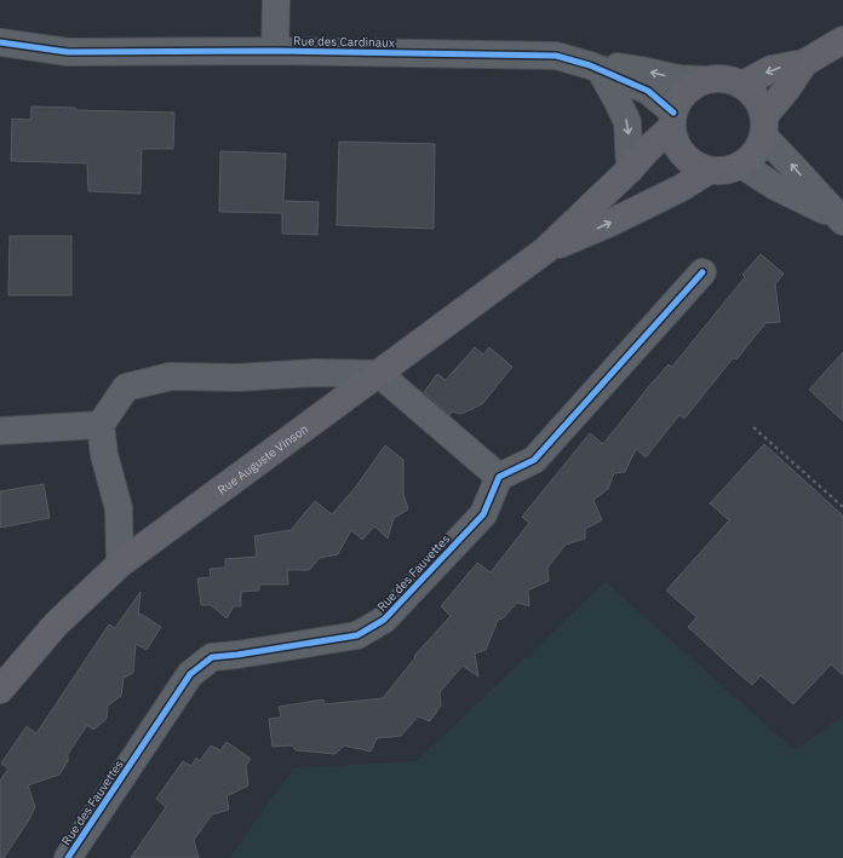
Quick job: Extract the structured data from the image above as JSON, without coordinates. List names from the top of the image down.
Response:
{
  "streets": {
    "main road": ["Rue Auguste Vinson"],
    "street": ["Rue des Cardinaux", "Rue des Fauvettes"]
  }
}
